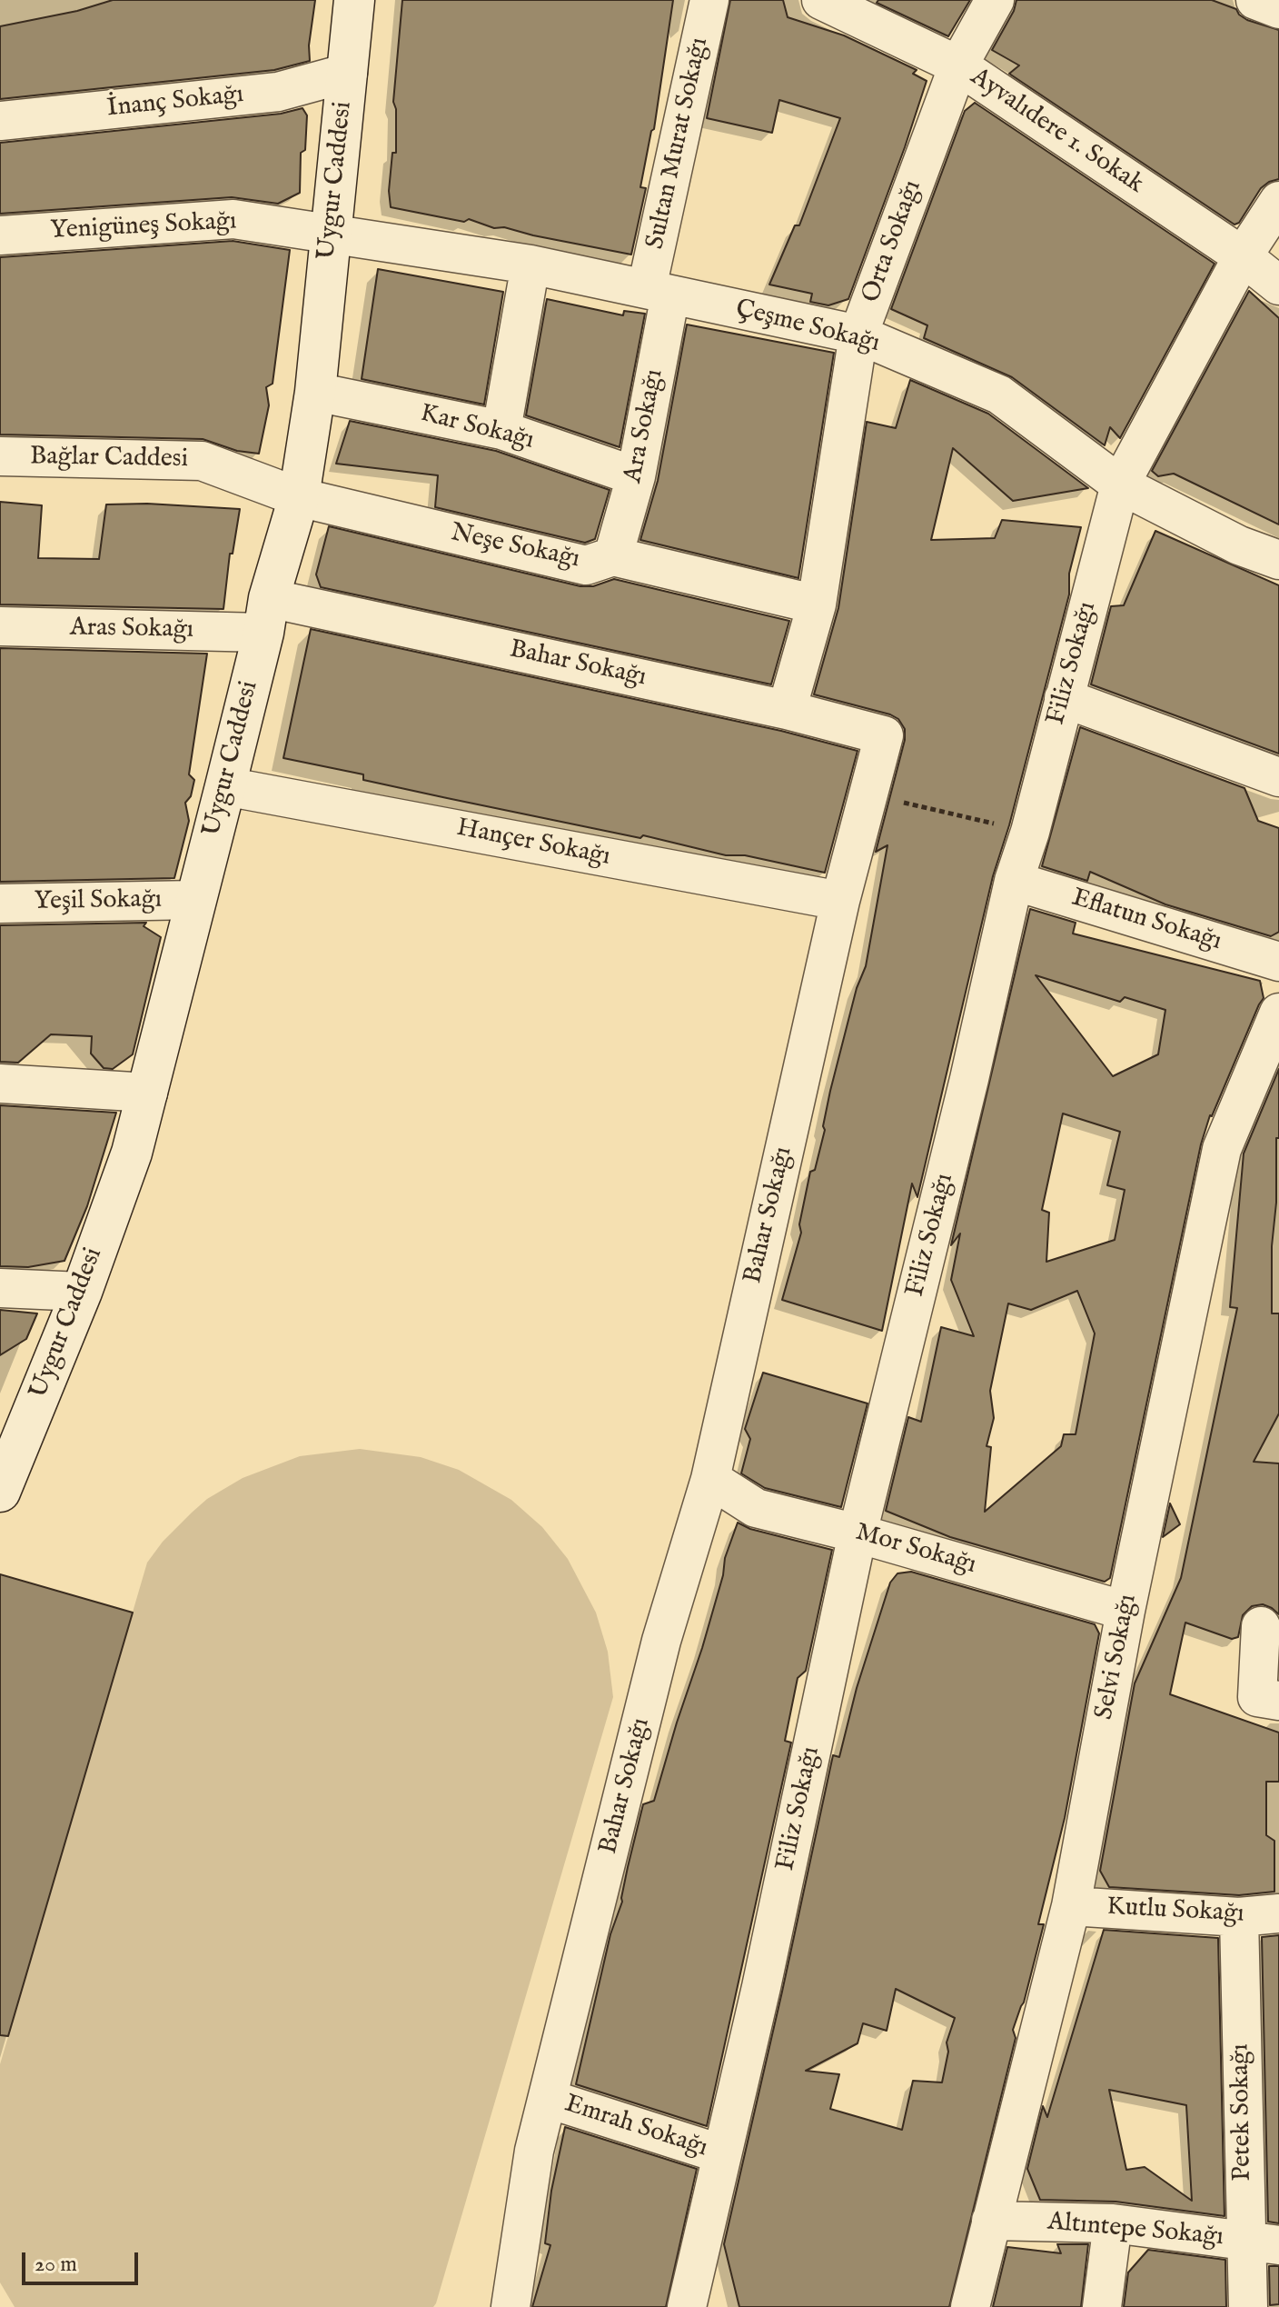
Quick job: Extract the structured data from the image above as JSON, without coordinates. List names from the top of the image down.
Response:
{
  "streets": {
    "main road": ["Uygur Caddesi"],
    "street": [
      "İnanç Sokağı",
      "Ayvalıdere 1. Sokak",
      "Sultan Murat Sokağı",
      "Yenigüneş Sokağı",
      "Orta Sokağı",
      "Çeşme Sokağı",
      "Ara Sokağı",
      "Kar Sokağı",
      "Bağlar Caddesi",
      "Neşe Sokağı",
      "Aras Sokağı",
      "Filiz Sokağı",
      "Bahar Sokağı",
      "Hançer Sokağı",
      "Yeşil Sokağı",
      "Eflatun Sokağı",
      "Mor Sokağı",
      "Selvi Sokağı",
      "Kutlu Sokağı",
      "Petek Sokağı",
      "Emrah Sokağı",
      "Altıntepe Sokağı"
    ]
  },
  "crossings": [
    ["İnanç Sokağı", "Uygur Caddesi"],
    ["Ayvalıdere 1. Sokak", "Orta Sokağı"],
    ["Ayvalıdere 1. Sokak", "Filiz Sokağı"],
    ["Sultan Murat Sokağı", "Çeşme Sokağı"],
    ["Sultan Murat Sokağı", "Ara Sokağı"],
    ["Uygur Caddesi", "Yenigüneş Sokağı"],
    ["Uygur Caddesi", "Çeşme Sokağı"],
    ["Uygur Caddesi", "Kar Sokağı"],
    ["Uygur Caddesi", "Bağlar Caddesi"],
    ["Uygur Caddesi", "Neşe Sokağı"],
    ["Uygur Caddesi", "Aras Sokağı"],
    ["Uygur Caddesi", "Bahar Sokağı"],
    ["Uygur Caddesi", "Hançer Sokağı"],
    ["Uygur Caddesi", "Yeşil Sokağı"],
    ["Yenigüneş Sokağı", "Çeşme Sokağı"],
    ["Orta Sokağı", "Çeşme Sokağı"],
    ["Orta Sokağı", "Neşe Sokağı"],
    ["Orta Sokağı", "Bahar Sokağı"],
    ["Çeşme Sokağı", "Ara Sokağı"],
    ["Çeşme Sokağı", "Filiz Sokağı"],
    ["Ara Sokağı", "Kar Sokağı"],
    ["Ara Sokağı", "Neşe Sokağı"],
    ["Bağlar Caddesi", "Neşe Sokağı"],
    ["Aras Sokağı", "Bahar Sokağı"],
    ["Filiz Sokağı", "Eflatun Sokağı"],
    ["Filiz Sokağı", "Mor Sokağı"],
    ["Filiz Sokağı", "Emrah Sokağı"],
    ["Bahar Sokağı", "Hançer Sokağı"],
    ["Bahar Sokağı", "Mor Sokağı"],
    ["Bahar Sokağı", "Emrah Sokağı"],
    ["Mor Sokağı", "Selvi Sokağı"],
    ["Selvi Sokağı", "Kutlu Sokağı"],
    ["Selvi Sokağı", "Altıntepe Sokağı"],
    ["Kutlu Sokağı", "Petek Sokağı"],
    ["Petek Sokağı", "Altıntepe Sokağı"]
  ],
  "scale_bar": "20 m"
}
